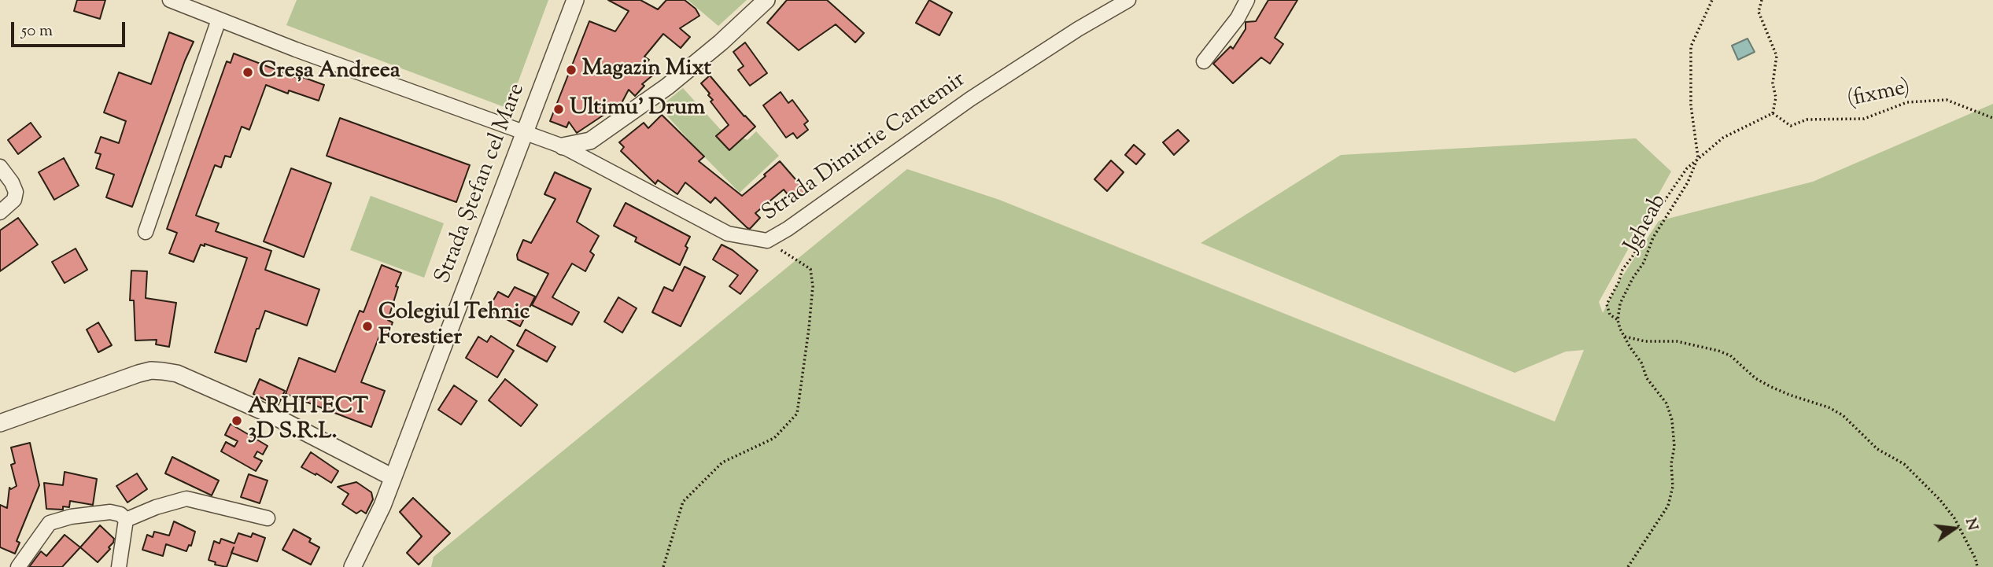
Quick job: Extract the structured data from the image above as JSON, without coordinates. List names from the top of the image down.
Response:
{
  "streets": {
    "street": ["Strada Dimitrie Cantemir", "Strada Ștefan cel Mare"],
    "path": ["(fixme)", "Jgheab"]
  },
  "crossings": [
    ["Strada Dimitrie Cantemir", "Strada Ștefan cel Mare"]
  ],
  "places": [
    "Magazin Mixt",
    "Creșa Andreea",
    "Ultimu' Drum",
    "Colegiul Tehnic Forestier",
    "ARHITECT 3D S.R.L."
  ],
  "scale_bar": "50 m",
  "north": "right"
}
